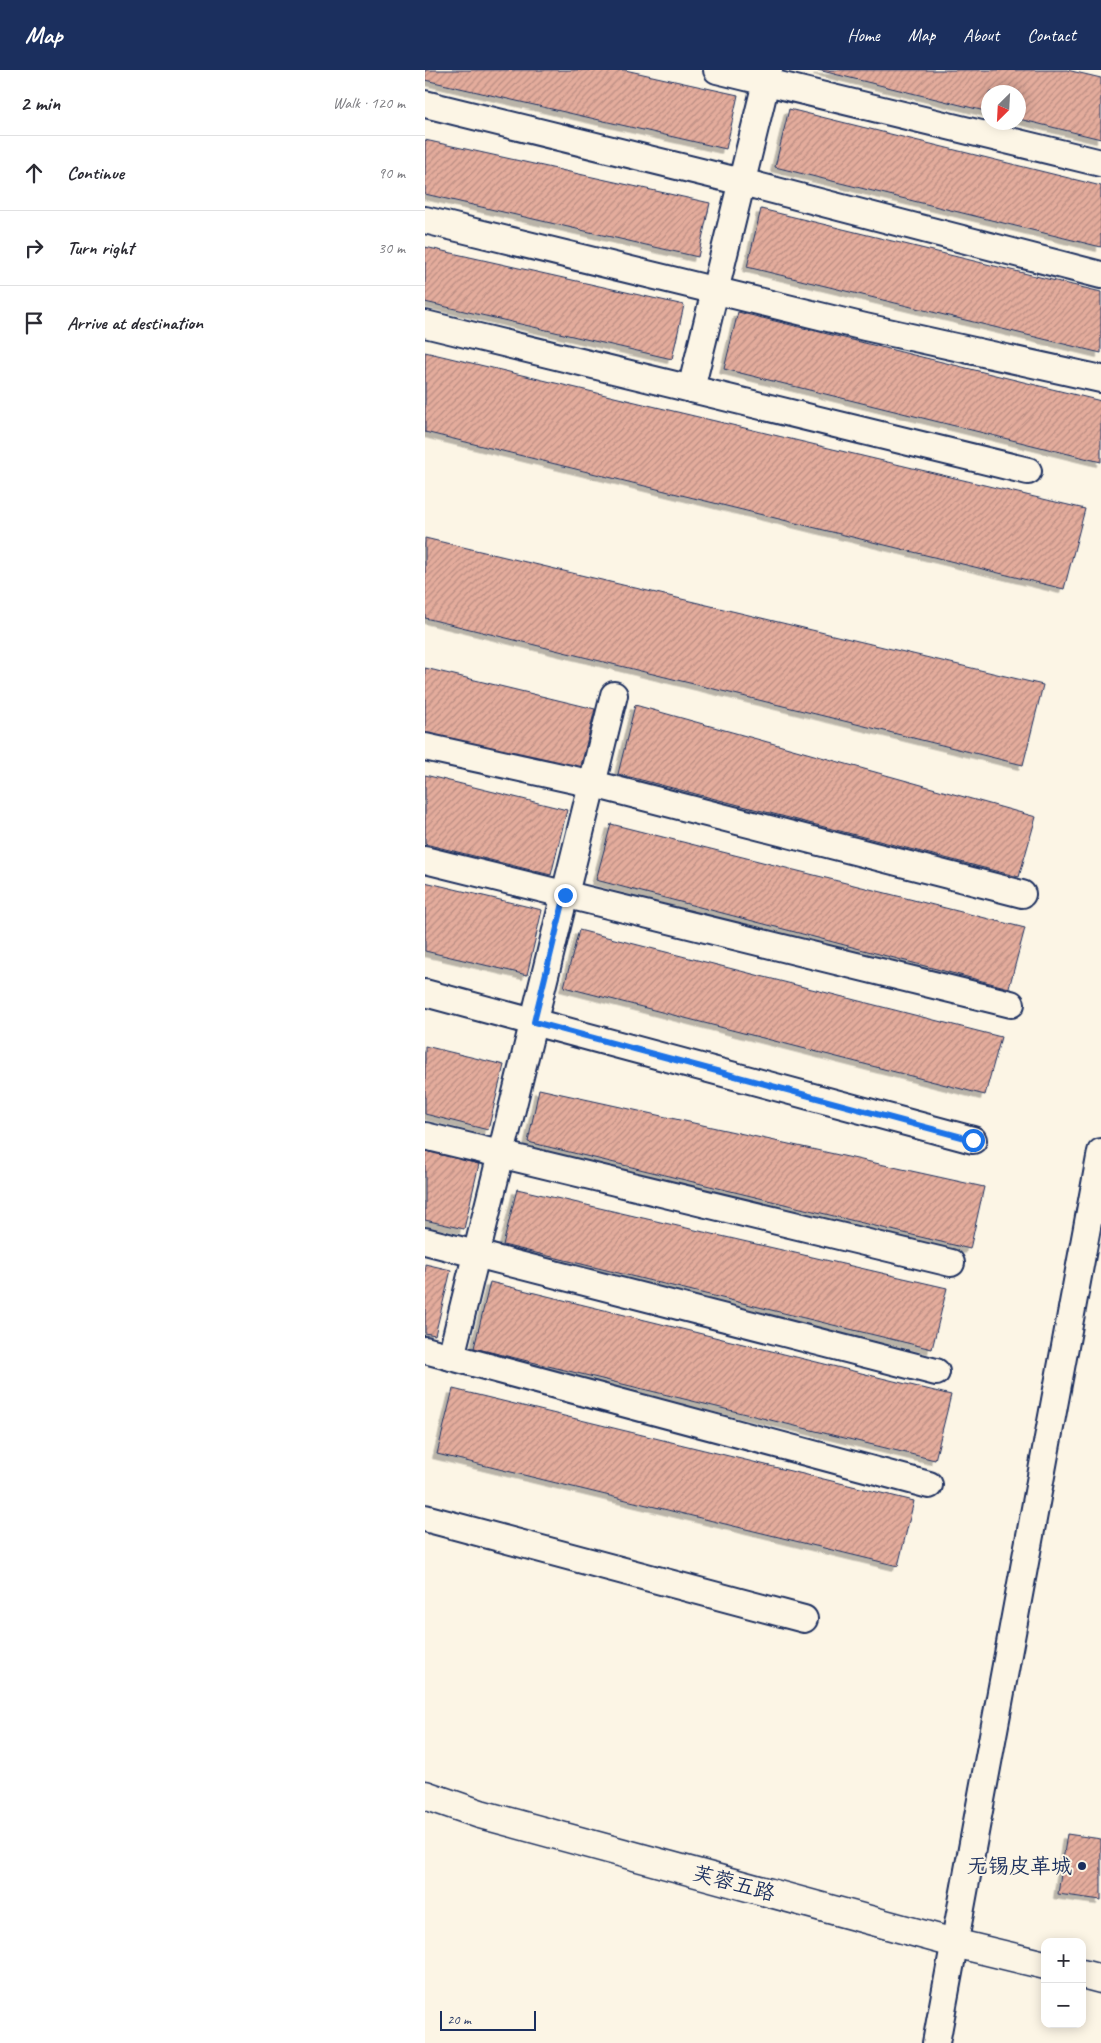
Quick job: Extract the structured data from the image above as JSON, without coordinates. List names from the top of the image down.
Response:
{
  "streets": {
    "street": ["芙蓉五路"]
  },
  "places": ["无锡皮革城"],
  "scale_bar": "20 m",
  "north": "bottom left",
  "page": {
    "header": "Map",
    "nav": [
      "Home",
      "Map",
      "About",
      "Contact"
    ],
    "heading": ["2 min", "Walk · 120 m"],
    "list": [
      ["Continue", "90 m"],
      ["Turn right", "30 m"],
      "Arrive at destination"
    ],
    "map_buttons": ["+", "−"],
    "scale": "20 m"
  }
}
